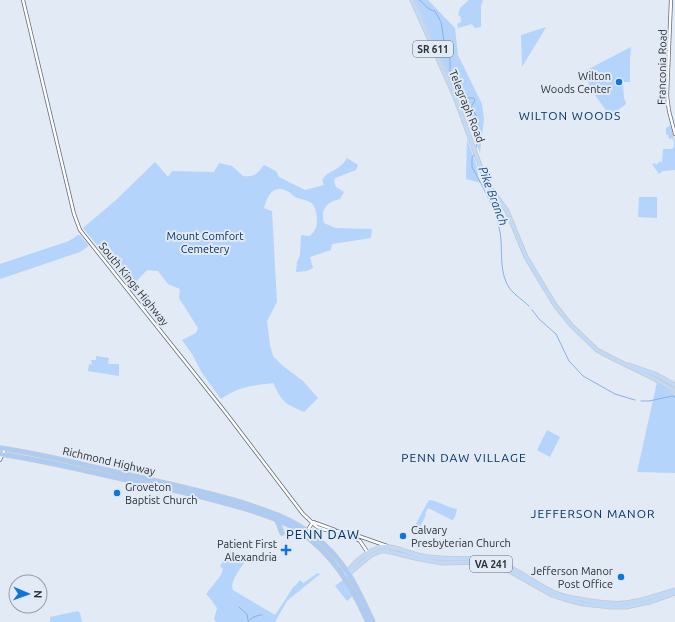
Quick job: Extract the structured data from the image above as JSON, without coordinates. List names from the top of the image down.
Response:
{
  "streets": {
    "highway": ["Richmond Highway"],
    "main road": [
      "SR 611",
      "Franconia Road",
      "Telegraph Road",
      "South Kings Highway",
      "VA 241"
    ]
  },
  "crossings": [
    ["South Kings Highway", "VA 241"]
  ],
  "districts": [
    "WILTON WOODS",
    "PENN DAW VILLAGE",
    "JEFFERSON MANOR",
    "PENN DAW"
  ],
  "water": ["Pike Branch"],
  "parks": ["Mount Comfort Cemetery"],
  "places": {
    "other": [
      "Wilton Woods Center",
      "Groveton Baptist Church",
      "Calvary Presbyterian Church",
      "Jefferson Manor Post Office"
    ],
    "health": ["Patient First Alexandria"]
  },
  "north": "right"
}
